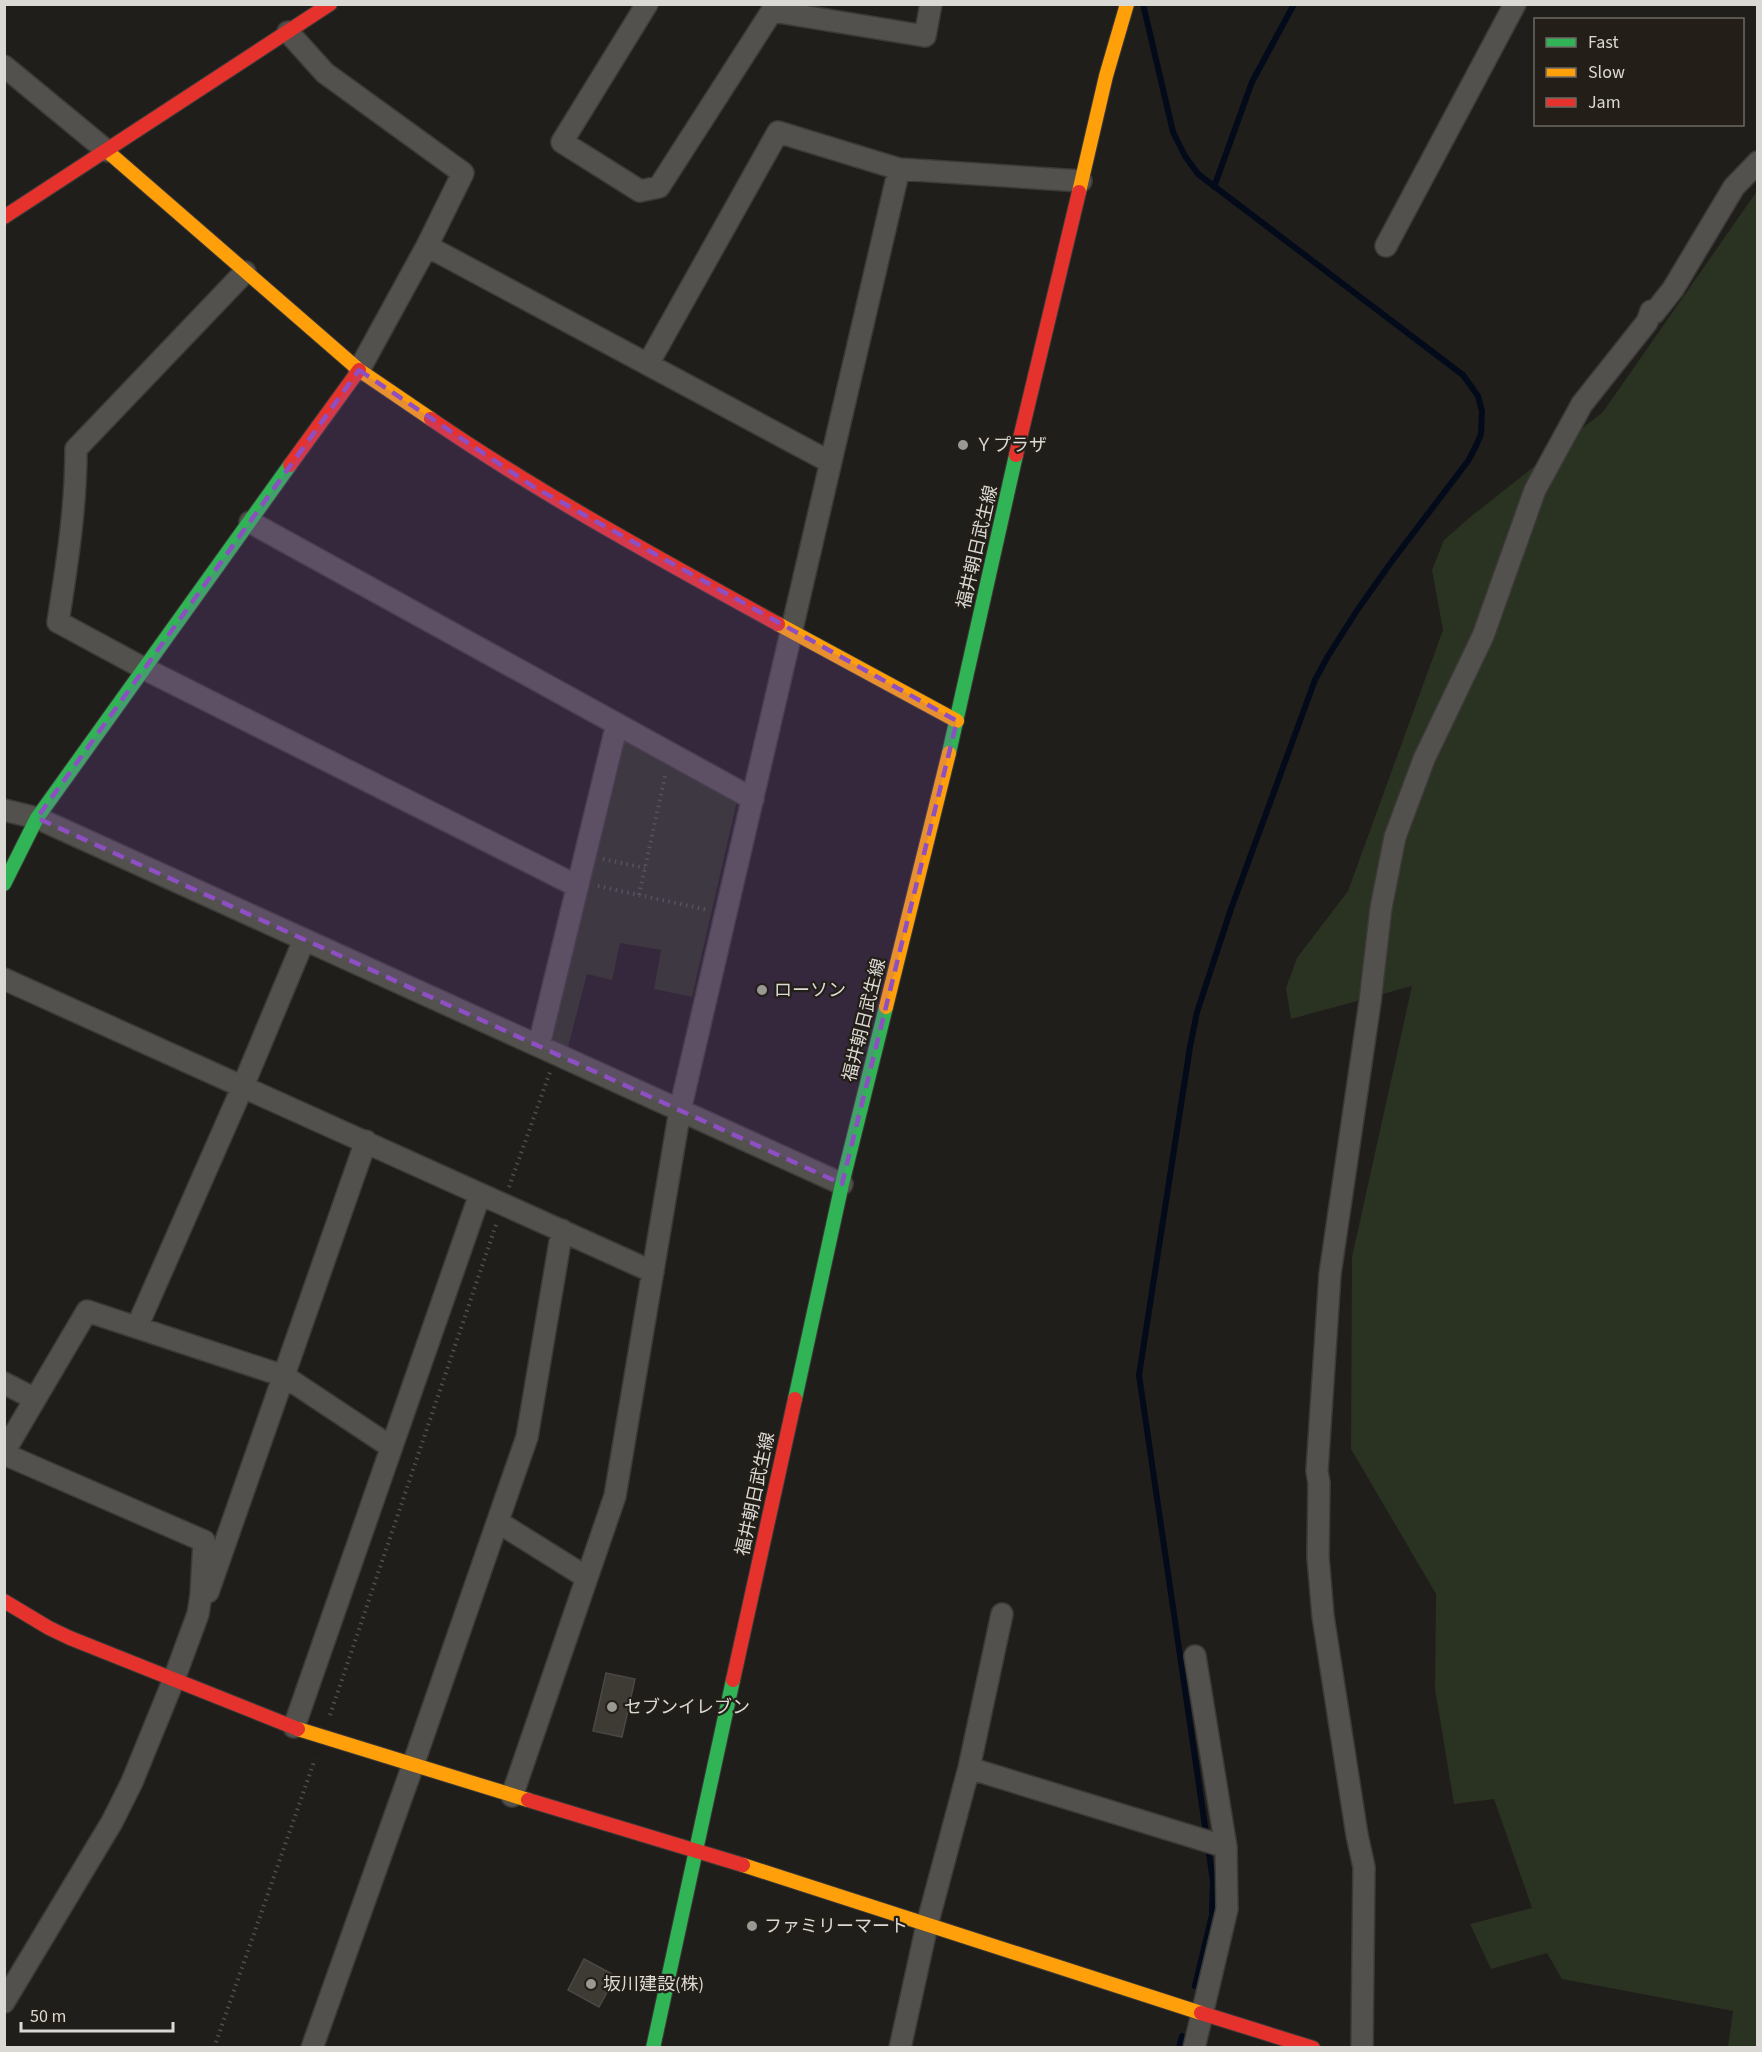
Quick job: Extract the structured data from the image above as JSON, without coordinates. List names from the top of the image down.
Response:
{
  "streets": {
    "street": ["福井朝日武生線"]
  },
  "places": [
    "Ｙプラザ",
    "ローソン",
    "セブンイレブン",
    "ファミリーマート",
    "坂川建設(株)"
  ],
  "legend": ["Fast", "Slow", "Jam"],
  "scale_bar": "50 m"
}
